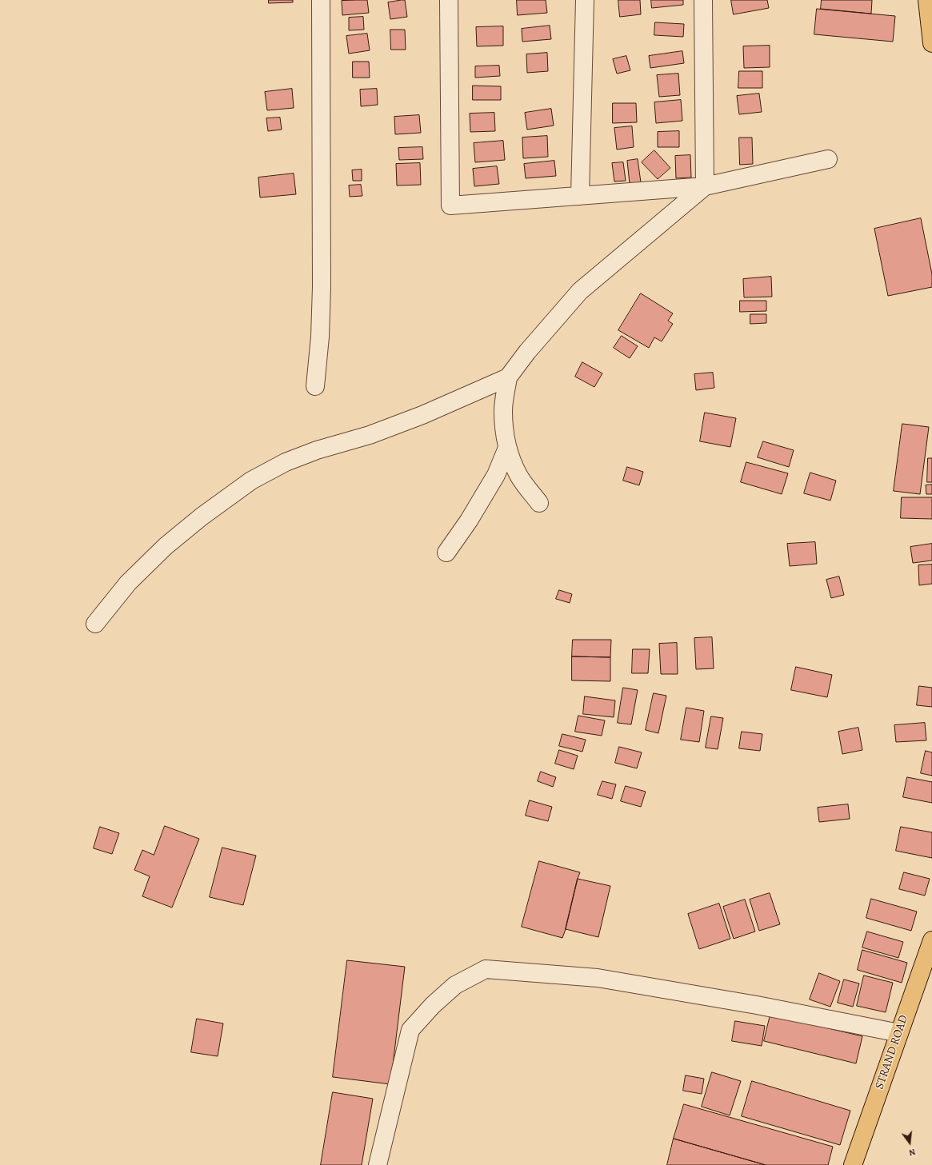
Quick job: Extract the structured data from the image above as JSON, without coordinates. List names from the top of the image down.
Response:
{
  "streets": {
    "main road": ["STRAND ROAD"]
  },
  "north": "bottom"
}
